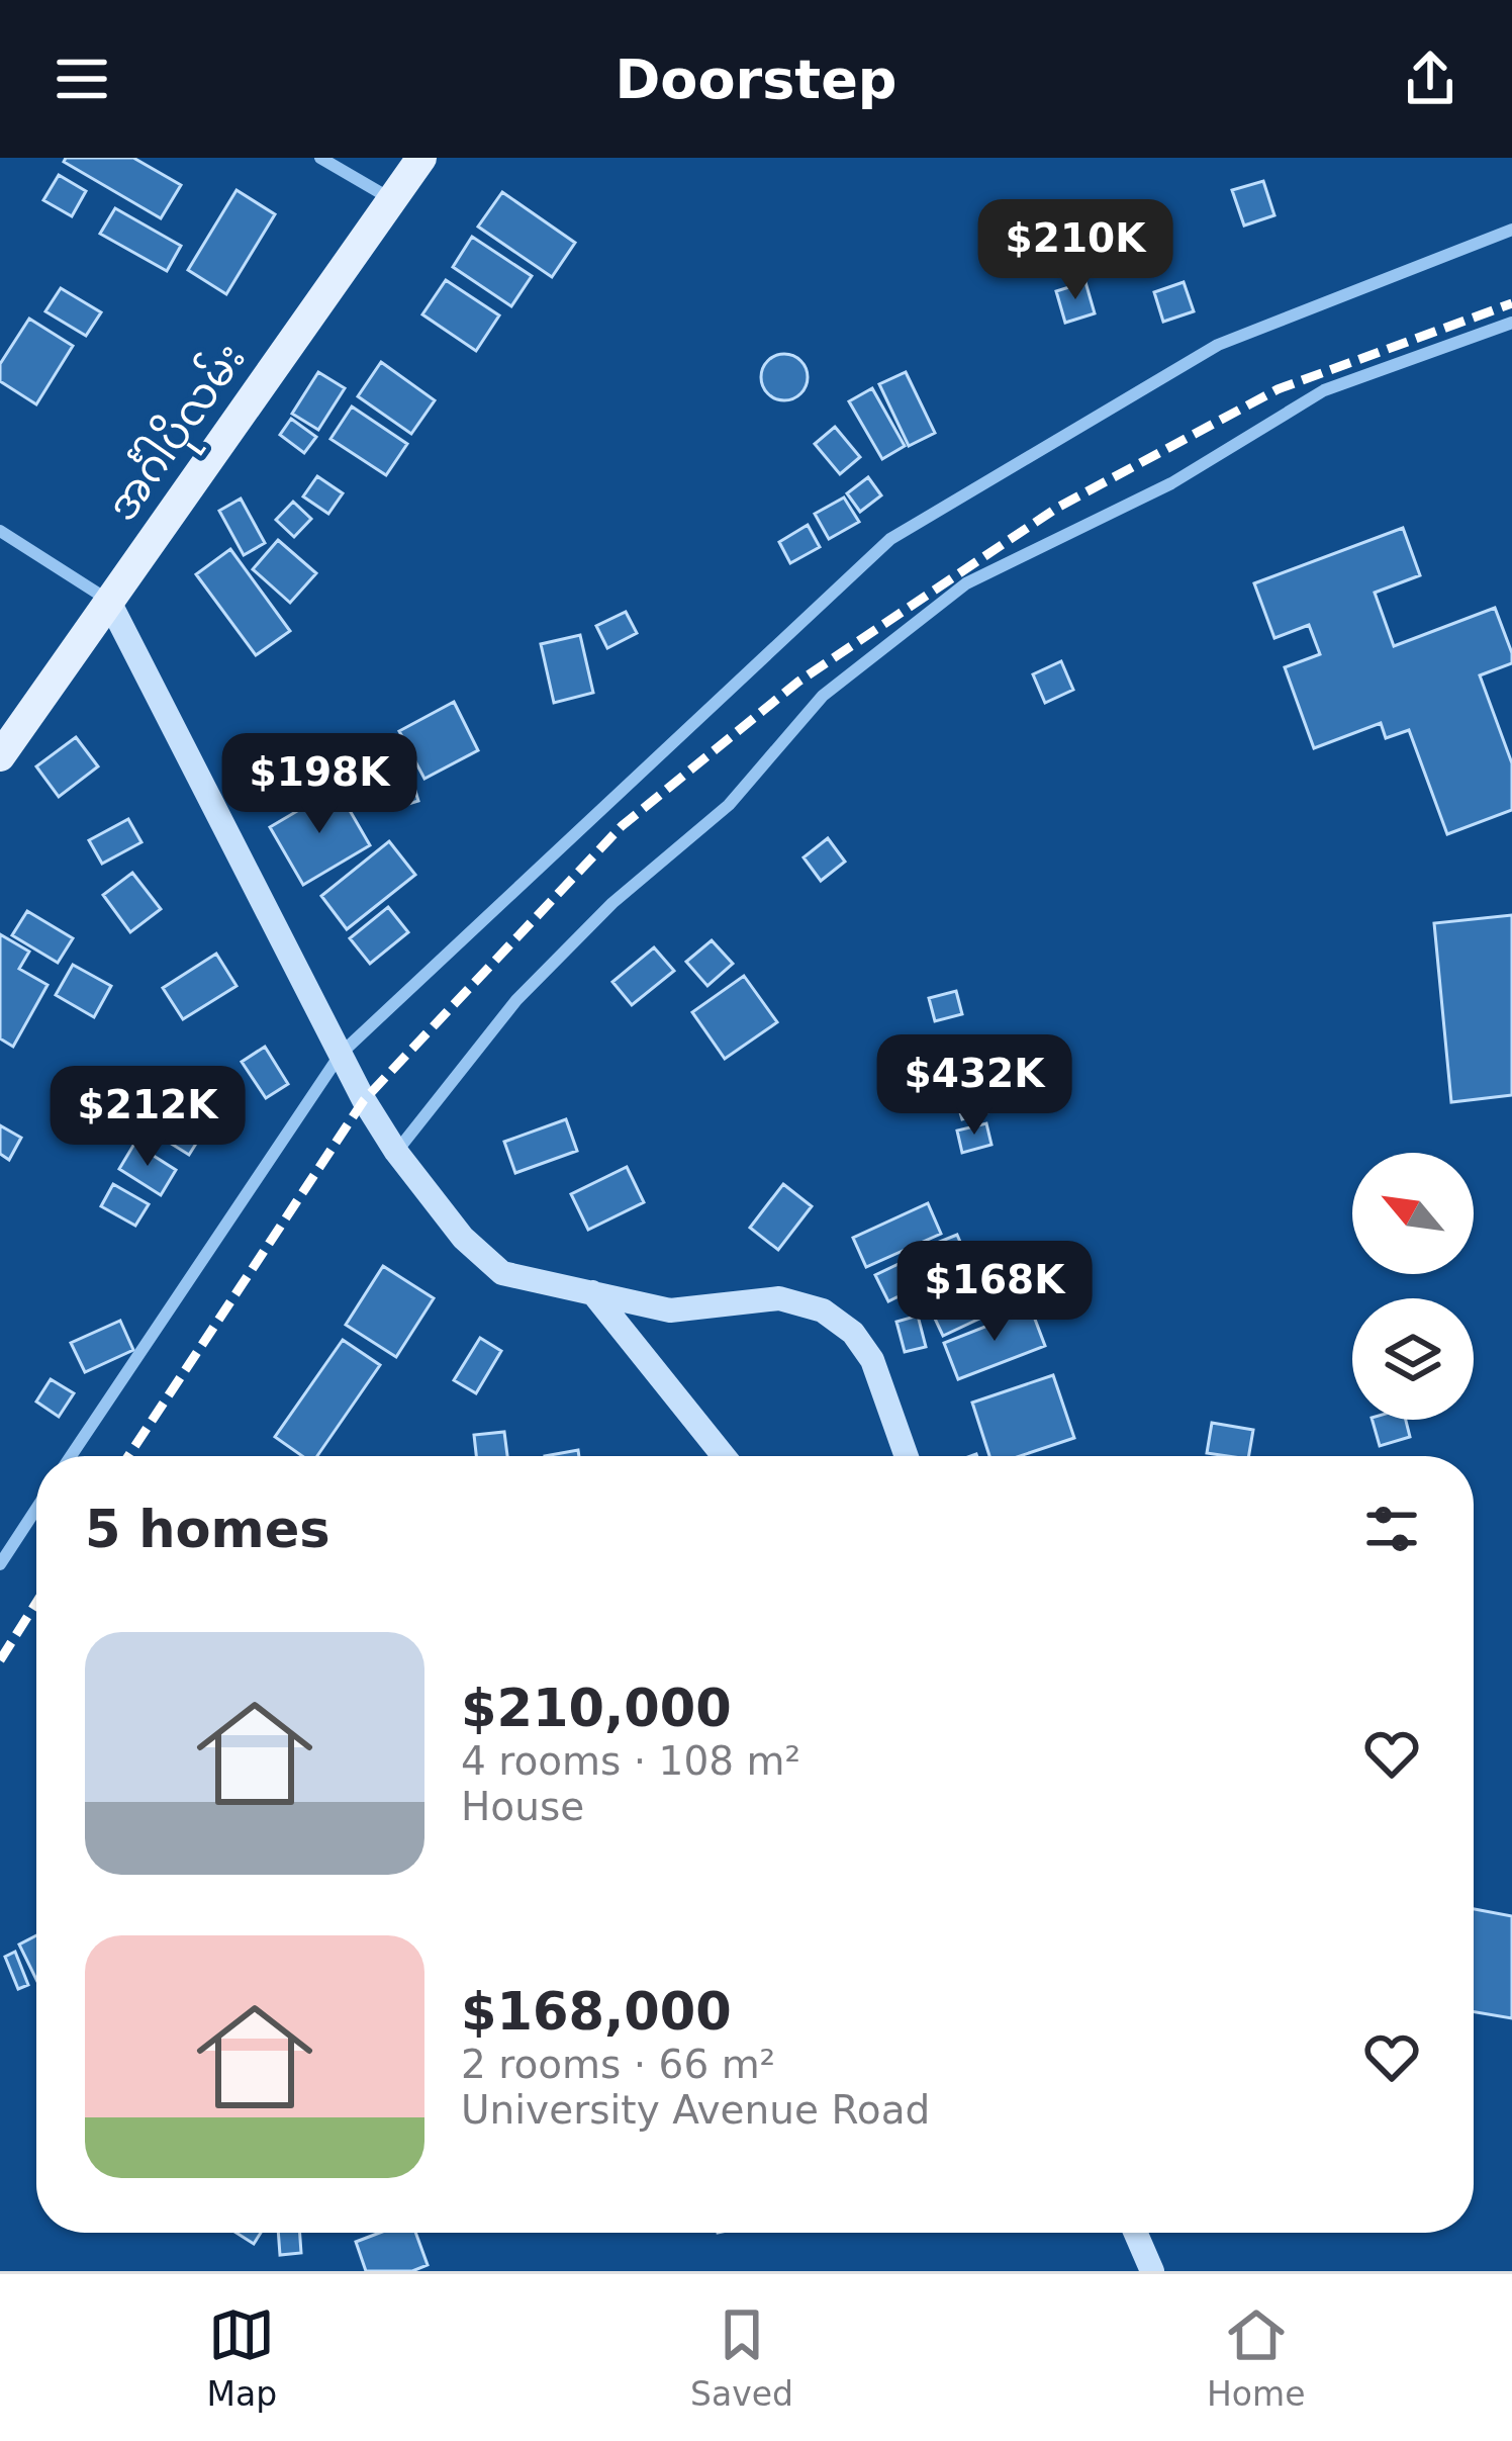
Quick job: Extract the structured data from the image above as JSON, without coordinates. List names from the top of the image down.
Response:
{
  "streets": {
    "main road": ["အင်္ဂါပိုလမ်း"]
  },
  "north": "top left",
  "page": {
    "header": "Doorstep",
    "price": [
      "$210K",
      "$198K",
      "$432K",
      "$212K",
      "$168K"
    ],
    "heading": "5 homes",
    "list": [
      {
        "name": "$210,000",
        "note": "4 rooms · 108 m² · House"
      },
      {
        "name": "$168,000",
        "note": "2 rooms · 66 m² · University Avenue Road"
      }
    ],
    "tabs": ["Map", "Saved", "Home"]
  }
}
